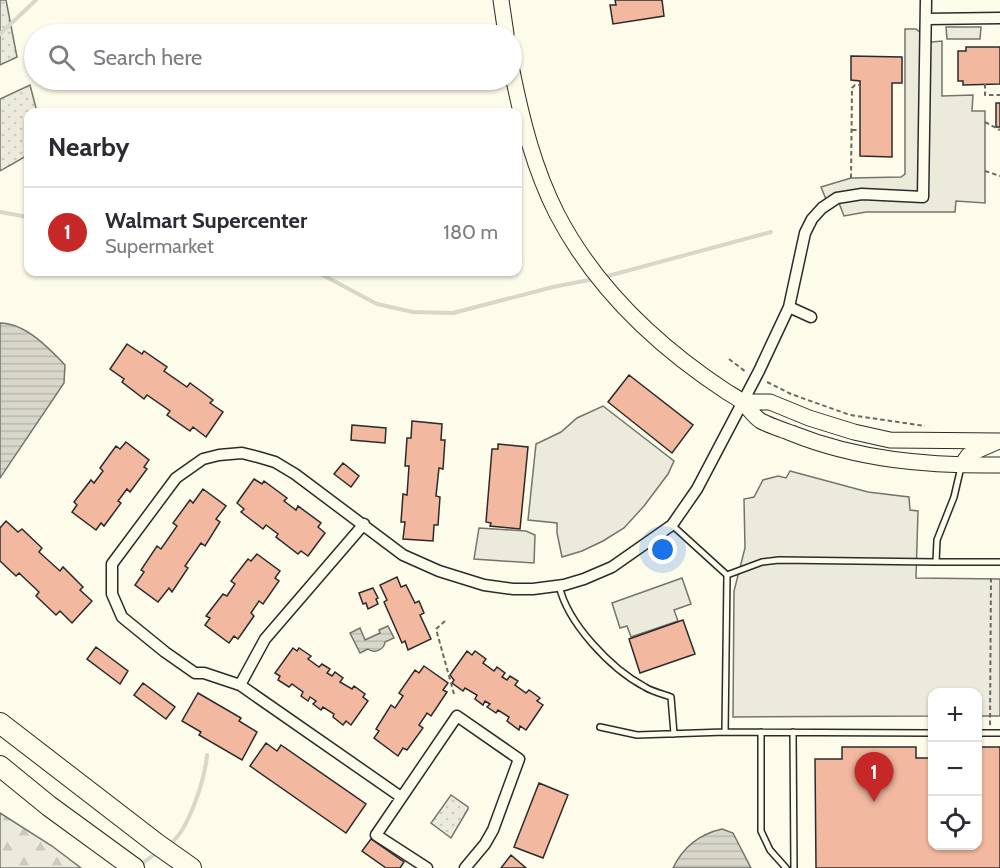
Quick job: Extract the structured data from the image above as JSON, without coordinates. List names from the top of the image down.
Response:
{
  "page": {
    "search": "Search here",
    "heading": "Nearby",
    "list": [
      {
        "mark": "1",
        "name": "Walmart Supercenter",
        "note": "Supermarket",
        "value": "180 m"
      }
    ],
    "map_buttons": ["+", "−"],
    "pins": "1"
  }
}
